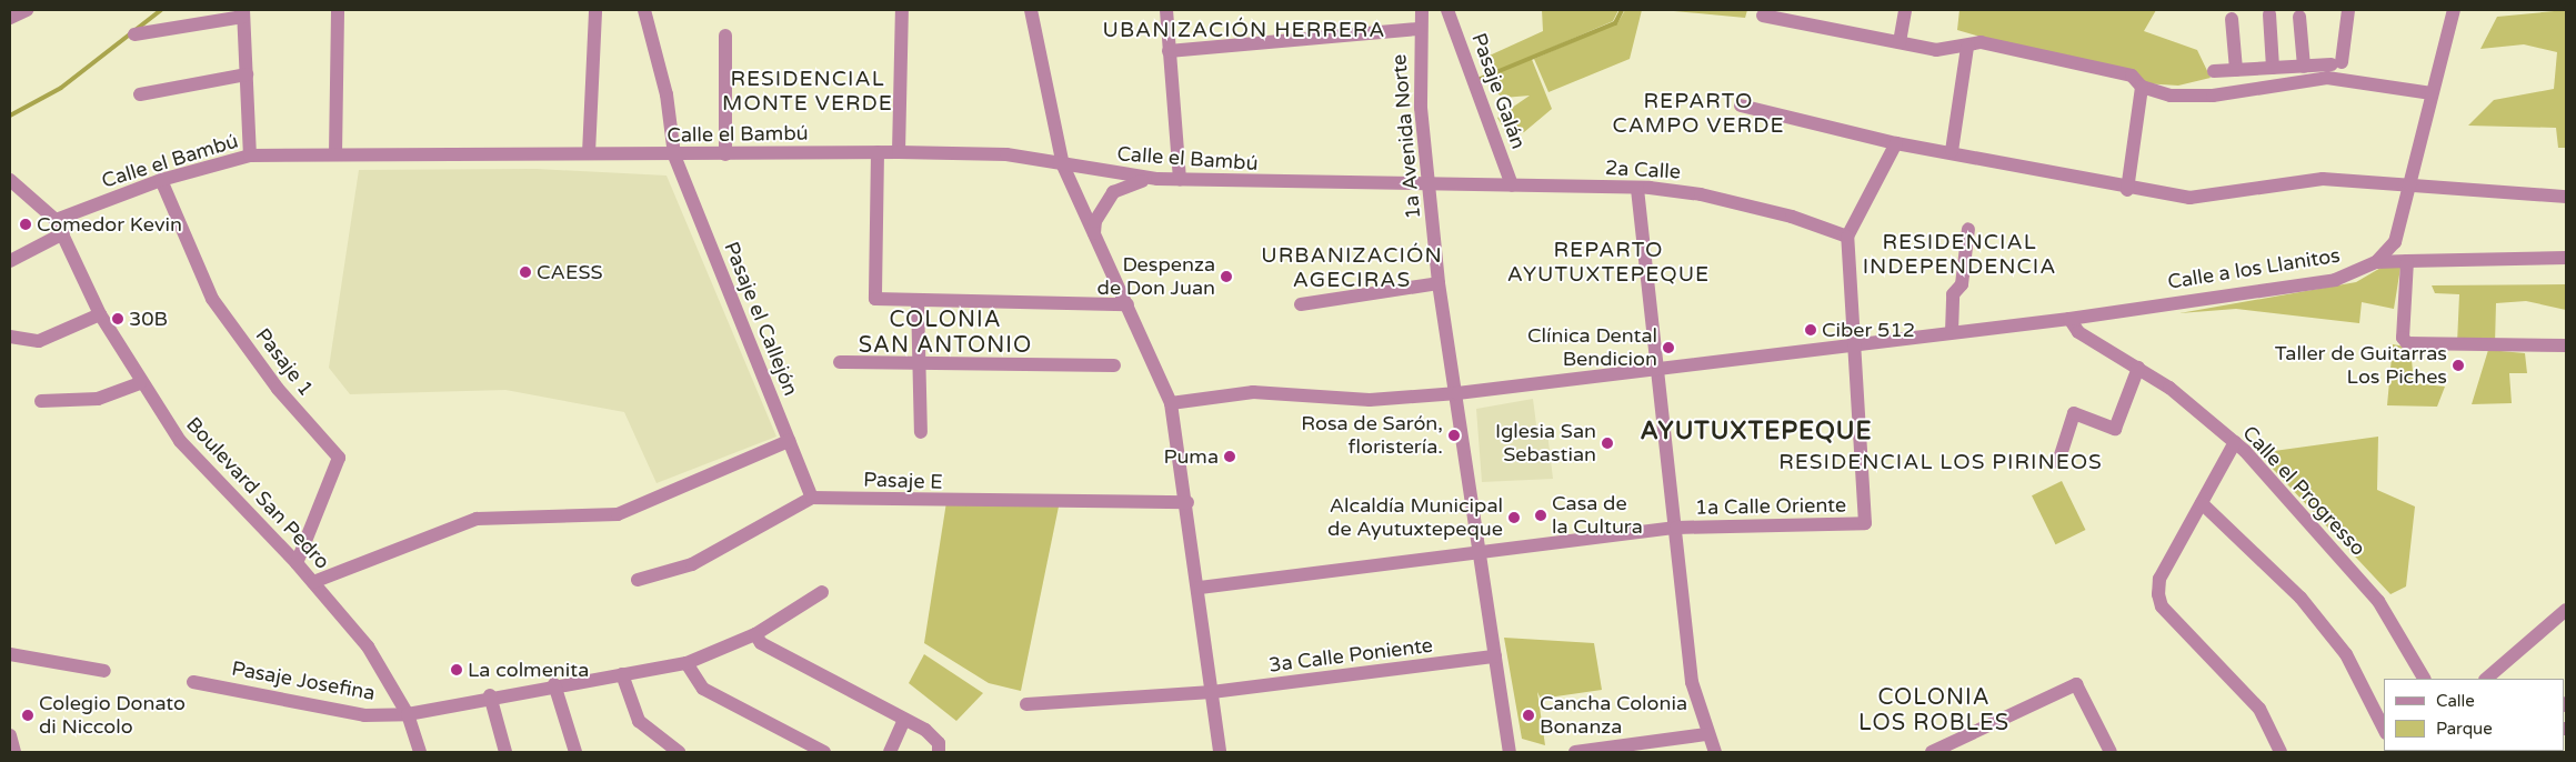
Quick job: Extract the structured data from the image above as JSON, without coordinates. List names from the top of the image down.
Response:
{
  "streets": {
    "street": [
      "Pasaje Galán",
      "Calle el Bambú",
      "1a Avenida Norte",
      "2a Calle",
      "Calle a los Llanitos",
      "Pasaje el Callejón",
      "Pasaje 1",
      "Pasaje E",
      "Calle el Progresso",
      "Boulevard San Pedro",
      "1a Calle Oriente",
      "3a Calle Poniente",
      "Pasaje Josefina"
    ]
  },
  "crossings": [
    ["Pasaje Galán", "2a Calle"],
    ["Calle el Bambú", "1a Avenida Norte"],
    ["Calle el Bambú", "2a Calle"],
    ["Calle el Bambú", "Pasaje el Callejón"],
    ["Calle el Bambú", "Pasaje 1"],
    ["Calle el Bambú", "Boulevard San Pedro"],
    ["1a Avenida Norte", "2a Calle"],
    ["1a Avenida Norte", "Calle a los Llanitos"],
    ["1a Avenida Norte", "1a Calle Oriente"],
    ["1a Avenida Norte", "3a Calle Poniente"],
    ["Calle a los Llanitos", "Calle el Progresso"],
    ["Calle a los Llanitos", "1a Calle Oriente"],
    ["Pasaje el Callejón", "Pasaje E"],
    ["Pasaje 1", "Boulevard San Pedro"],
    ["Boulevard San Pedro", "Pasaje Josefina"]
  ],
  "districts": [
    "UBANIZACIÓN HERRERA",
    "RESIDENCIAL MONTE VERDE",
    "REPARTO CAMPO VERDE",
    "RESIDENCIAL INDEPENDENCIA",
    "REPARTO AYUTUXTEPEQUE",
    "URBANIZACIÓN AGECIRAS",
    "COLONIA SAN ANTONIO",
    "AYUTUXTEPEQUE",
    "RESIDENCIAL LOS PIRINEOS",
    "COLONIA LOS ROBLES"
  ],
  "places": [
    "Comedor Kevin",
    "CAESS",
    "Despenza de Don Juan",
    "30B",
    "Ciber 512",
    "Clínica Dental Bendicion",
    "Taller de Guitarras Los Piches",
    "Rosa de Sarón, floristería.",
    "Iglesia San Sebastian",
    "Puma",
    "Casa de la Cultura",
    "Alcaldía Municipal de Ayutuxtepeque",
    "La colmenita",
    "Colegio Donato di Niccolo",
    "Cancha Colonia Bonanza"
  ],
  "legend": ["Calle", "Parque"]
}
